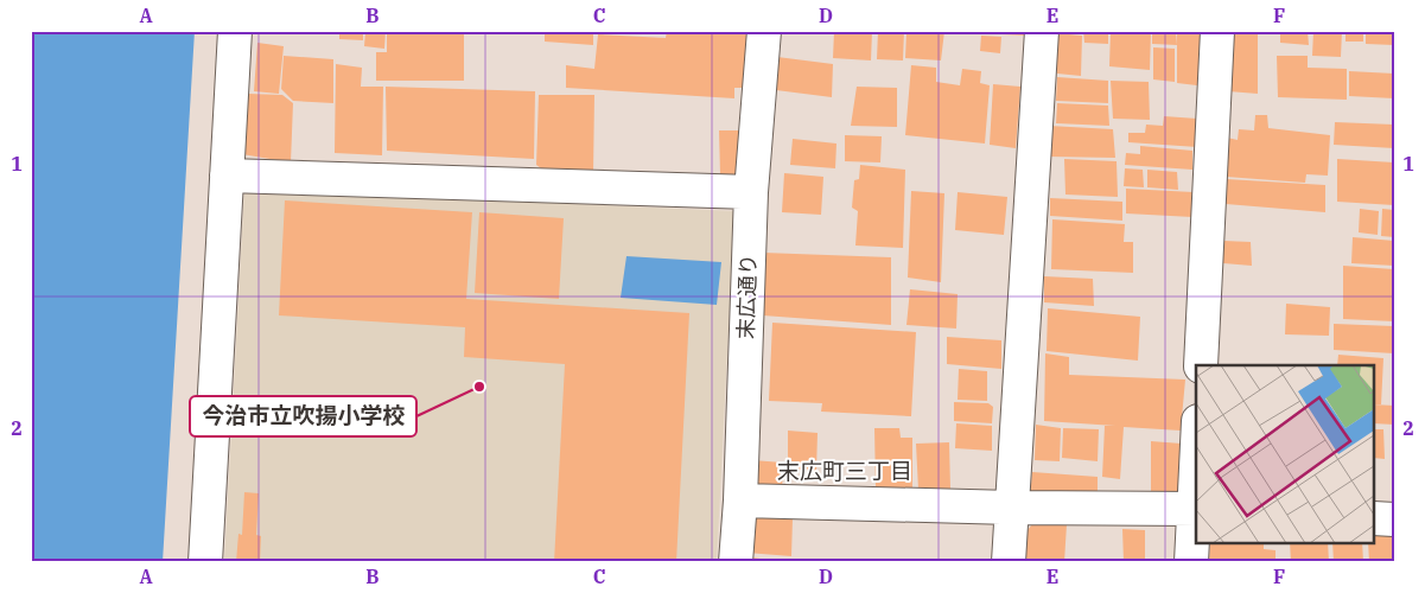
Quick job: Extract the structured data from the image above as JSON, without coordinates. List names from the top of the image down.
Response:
{
  "streets": {
    "street": ["末広通り"]
  },
  "districts": ["末広町三丁目"],
  "places": ["今治市立吹揚小学校"],
  "grid": {
    "columns": [
      "A",
      "B",
      "C",
      "D",
      "E",
      "F"
    ],
    "rows": ["1", "2"]
  }
}
